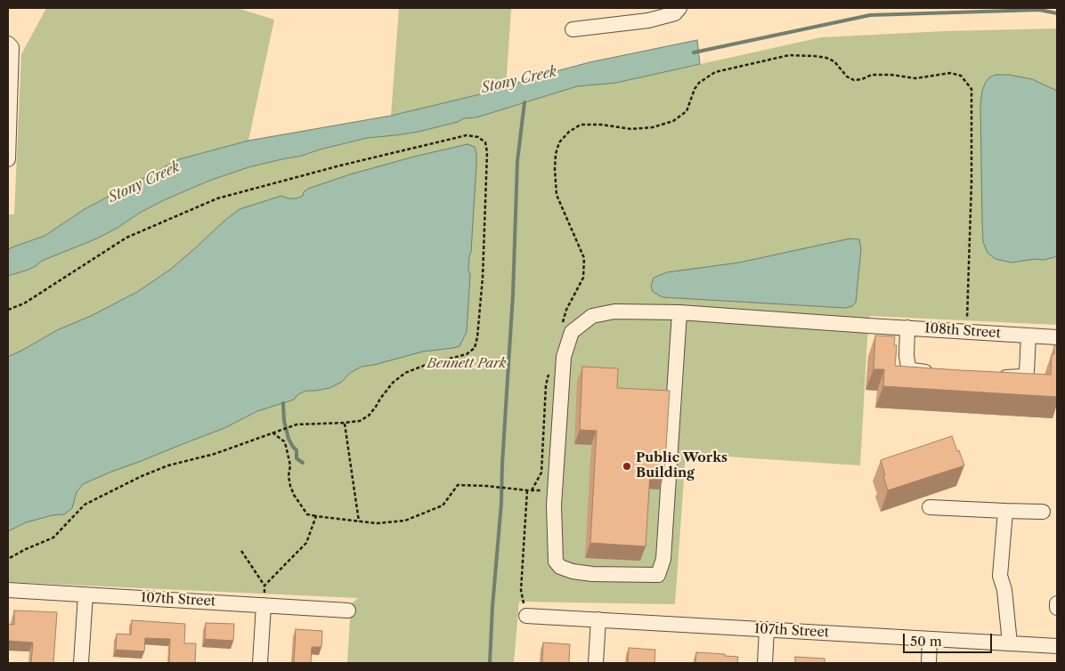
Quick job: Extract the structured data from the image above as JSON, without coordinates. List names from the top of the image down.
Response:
{
  "streets": {
    "street": ["108th Street", "107th Street"]
  },
  "water": ["Stony Creek"],
  "parks": ["Bennett Park"],
  "places": ["Public Works Building"],
  "scale_bar": "50 m"
}
